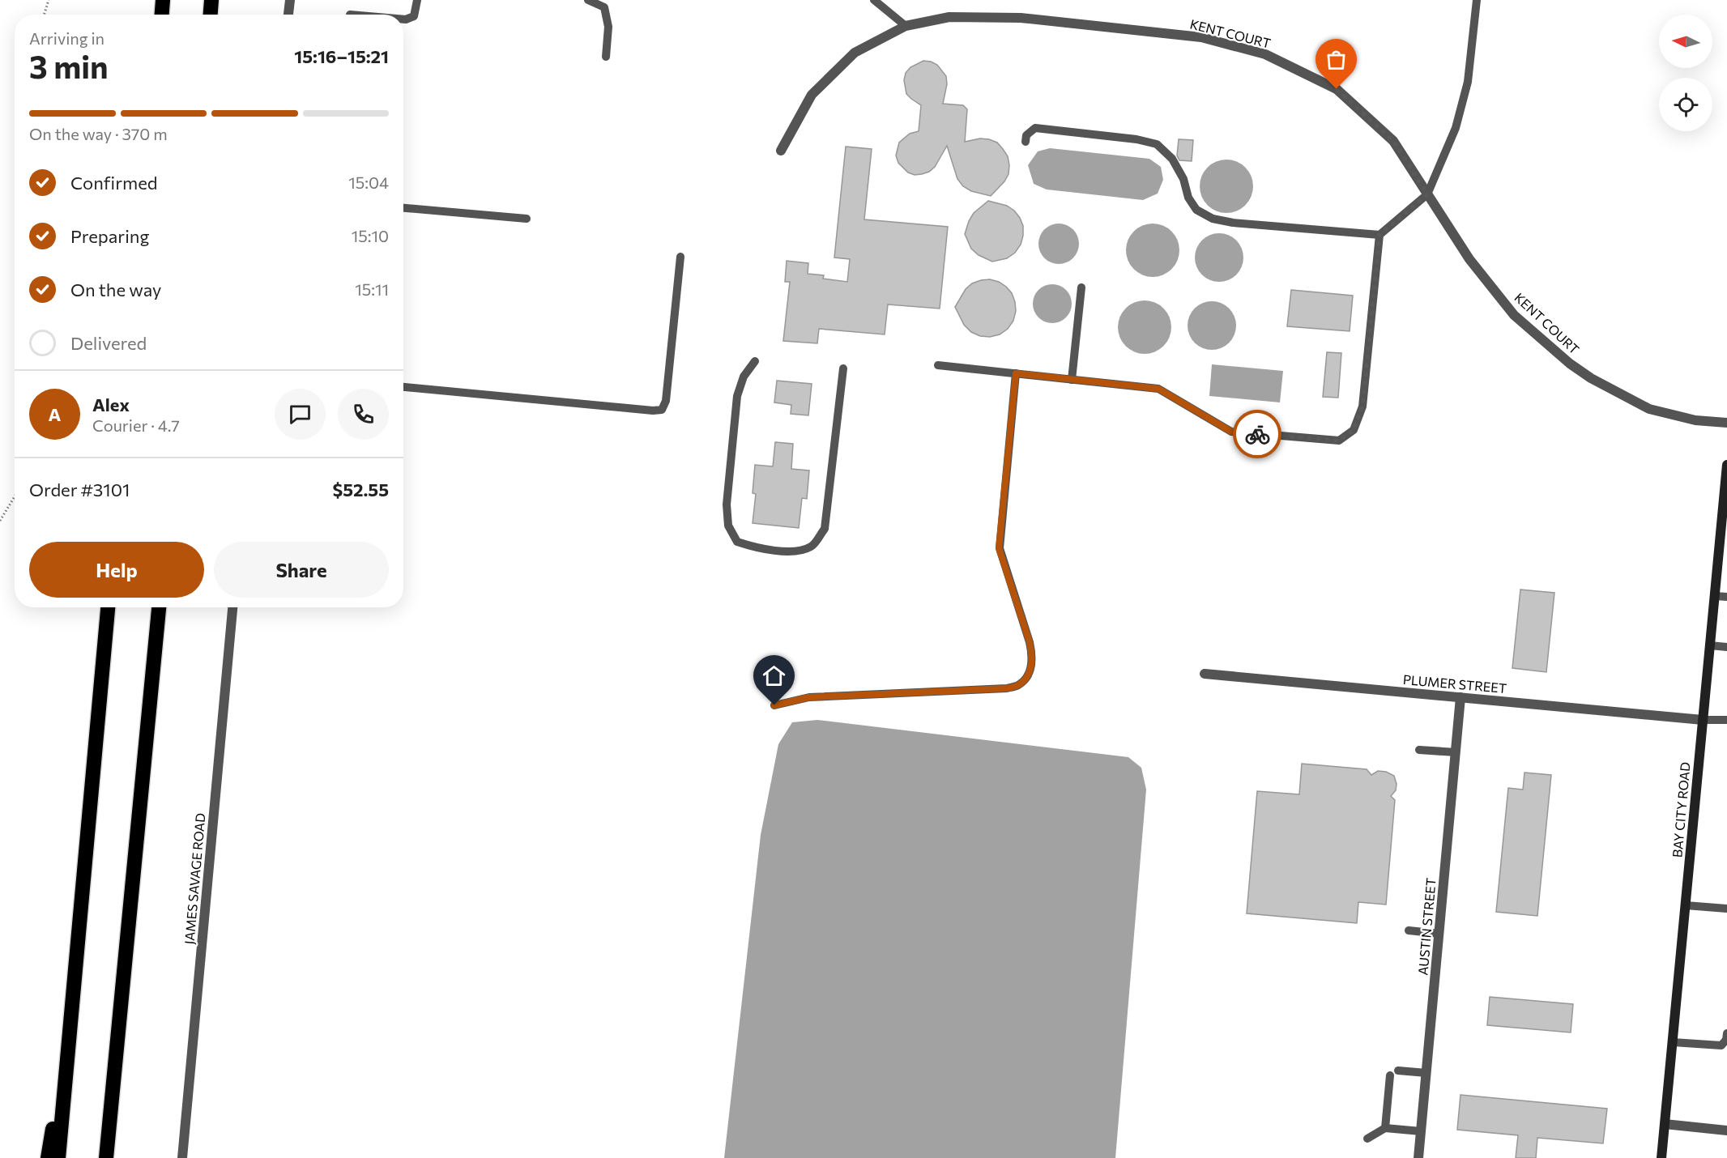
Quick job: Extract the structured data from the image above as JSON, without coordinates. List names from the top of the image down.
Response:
{
  "streets": {
    "main road": ["BAY CITY ROAD"],
    "street": [
      "KENT COURT",
      "PLUMER STREET",
      "JAMES SAVAGE ROAD",
      "AUSTIN STREET"
    ]
  },
  "crossings": [
    ["PLUMER STREET", "BAY CITY ROAD"],
    ["PLUMER STREET", "AUSTIN STREET"]
  ],
  "north": "left",
  "page": {
    "heading": ["3 min", "Arriving in", "15:16–15:21"],
    "panel": [
      "Alex",
      "Courier · 4.7",
      "Order #3101",
      "$52.55"
    ],
    "bar": "On the way · 370 m",
    "list": [
      ["Confirmed", "15:04"],
      ["Preparing", "15:10"],
      ["On the way", "15:11"],
      "Delivered"
    ],
    "round": "A",
    "buttons": ["Help", "Share"]
  }
}
